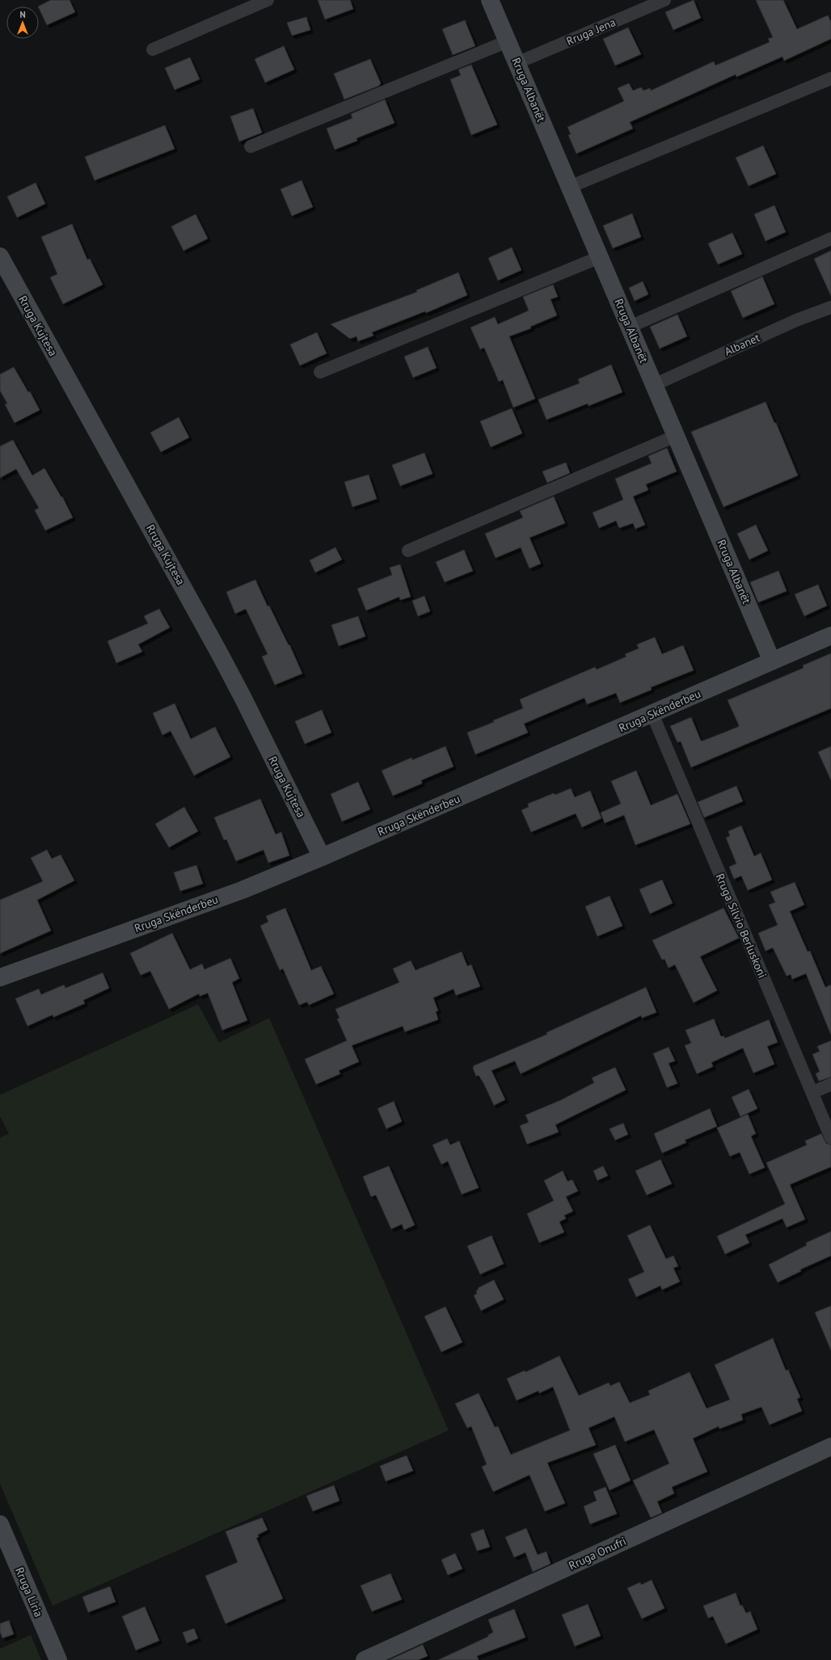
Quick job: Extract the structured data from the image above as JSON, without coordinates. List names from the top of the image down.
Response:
{
  "streets": {
    "street": [
      "Rruga Jena",
      "Rruga Albanët",
      "Rruga Kujtesa",
      "Albanet",
      "Rruga Skënderbeu",
      "Rruga Silvio Berluskoni",
      "Rruga Onufri",
      "Rruga Liria"
    ]
  },
  "crossings": [
    ["Rruga Jena", "Rruga Albanët"],
    ["Rruga Albanët", "Albanet"],
    ["Rruga Albanët", "Rruga Skënderbeu"],
    ["Rruga Kujtesa", "Rruga Skënderbeu"],
    ["Rruga Skënderbeu", "Rruga Silvio Berluskoni"]
  ],
  "north": "top"
}
